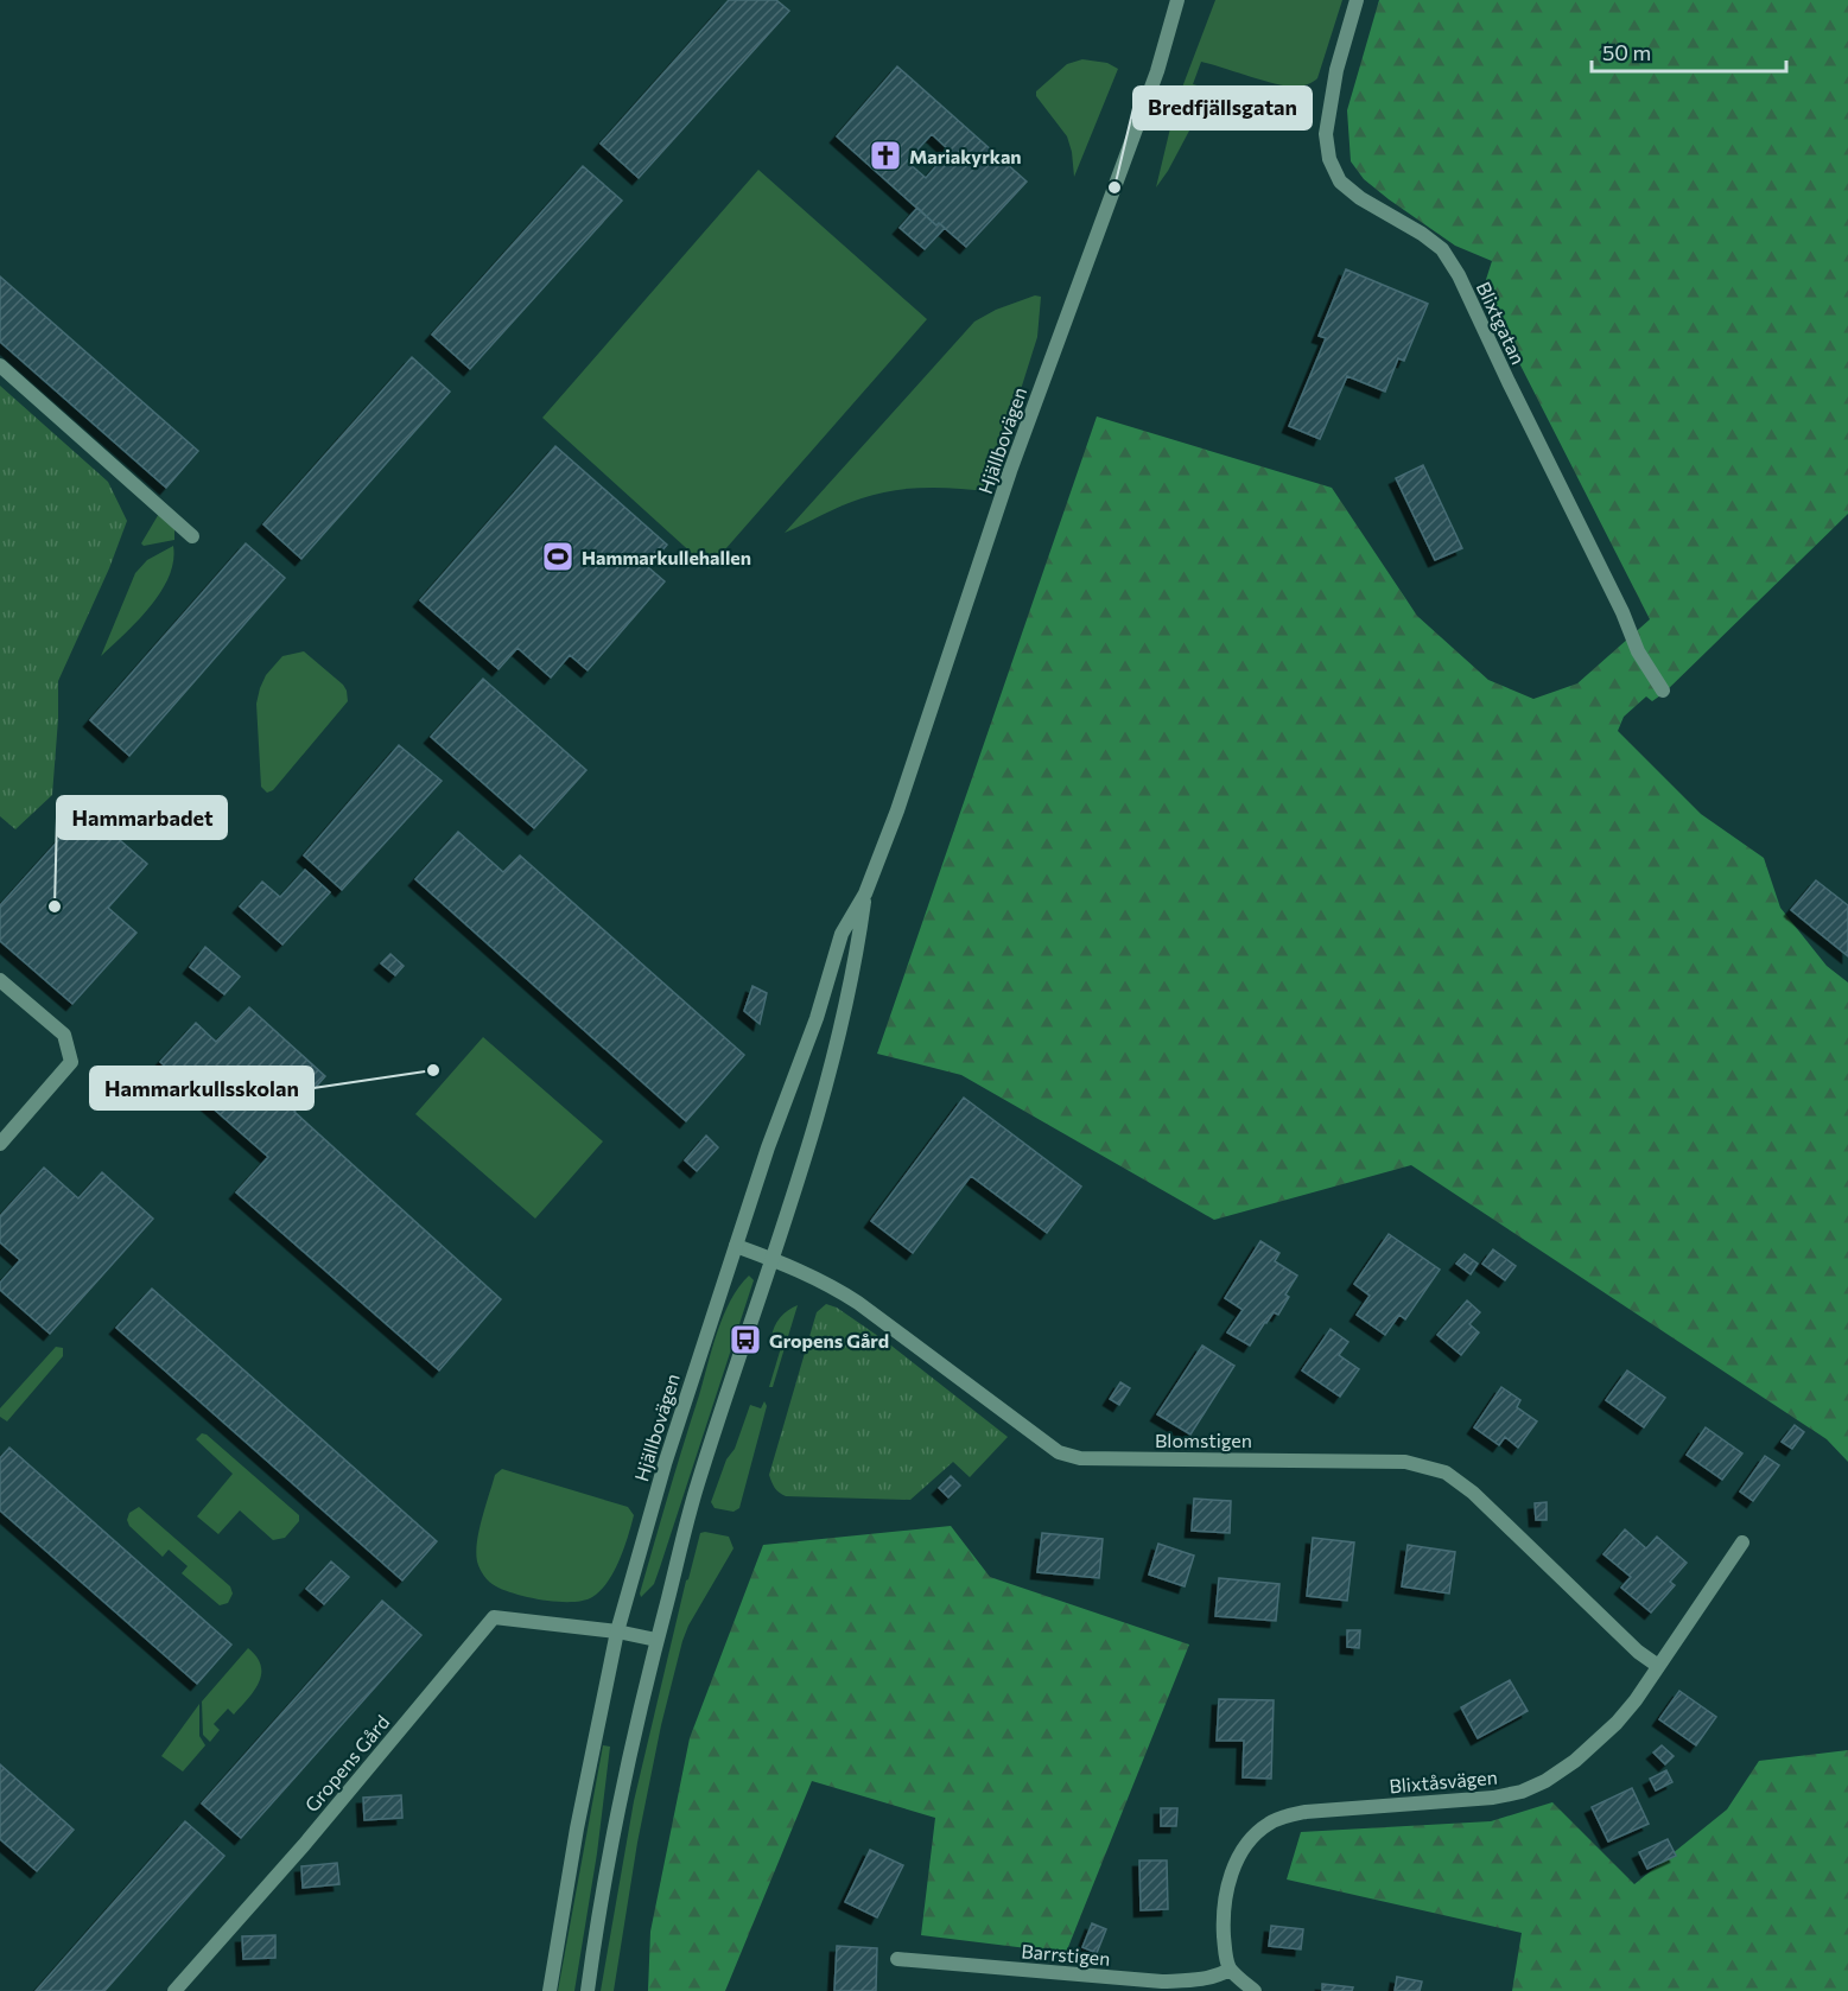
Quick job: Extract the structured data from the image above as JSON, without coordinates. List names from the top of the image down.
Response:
{
  "streets": {
    "street": [
      "Blixtgatan",
      "Hjällbovägen",
      "Blomstigen",
      "Gropens Gård",
      "Blixtåsvägen",
      "Barrstigen"
    ]
  },
  "crossings": [
    ["Hjällbovägen", "Blomstigen"],
    ["Hjällbovägen", "Gropens Gård"],
    ["Blomstigen", "Blixtåsvägen"],
    ["Blixtåsvägen", "Barrstigen"]
  ],
  "places": {
    "church": ["Mariakyrkan"],
    "other": ["Bredfjällsgatan", "Hammarbadet", "Hammarkullsskolan"],
    "sports": ["Hammarkullehallen"],
    "bus stop": ["Gropens Gård"]
  },
  "scale_bar": "50 m"
}
